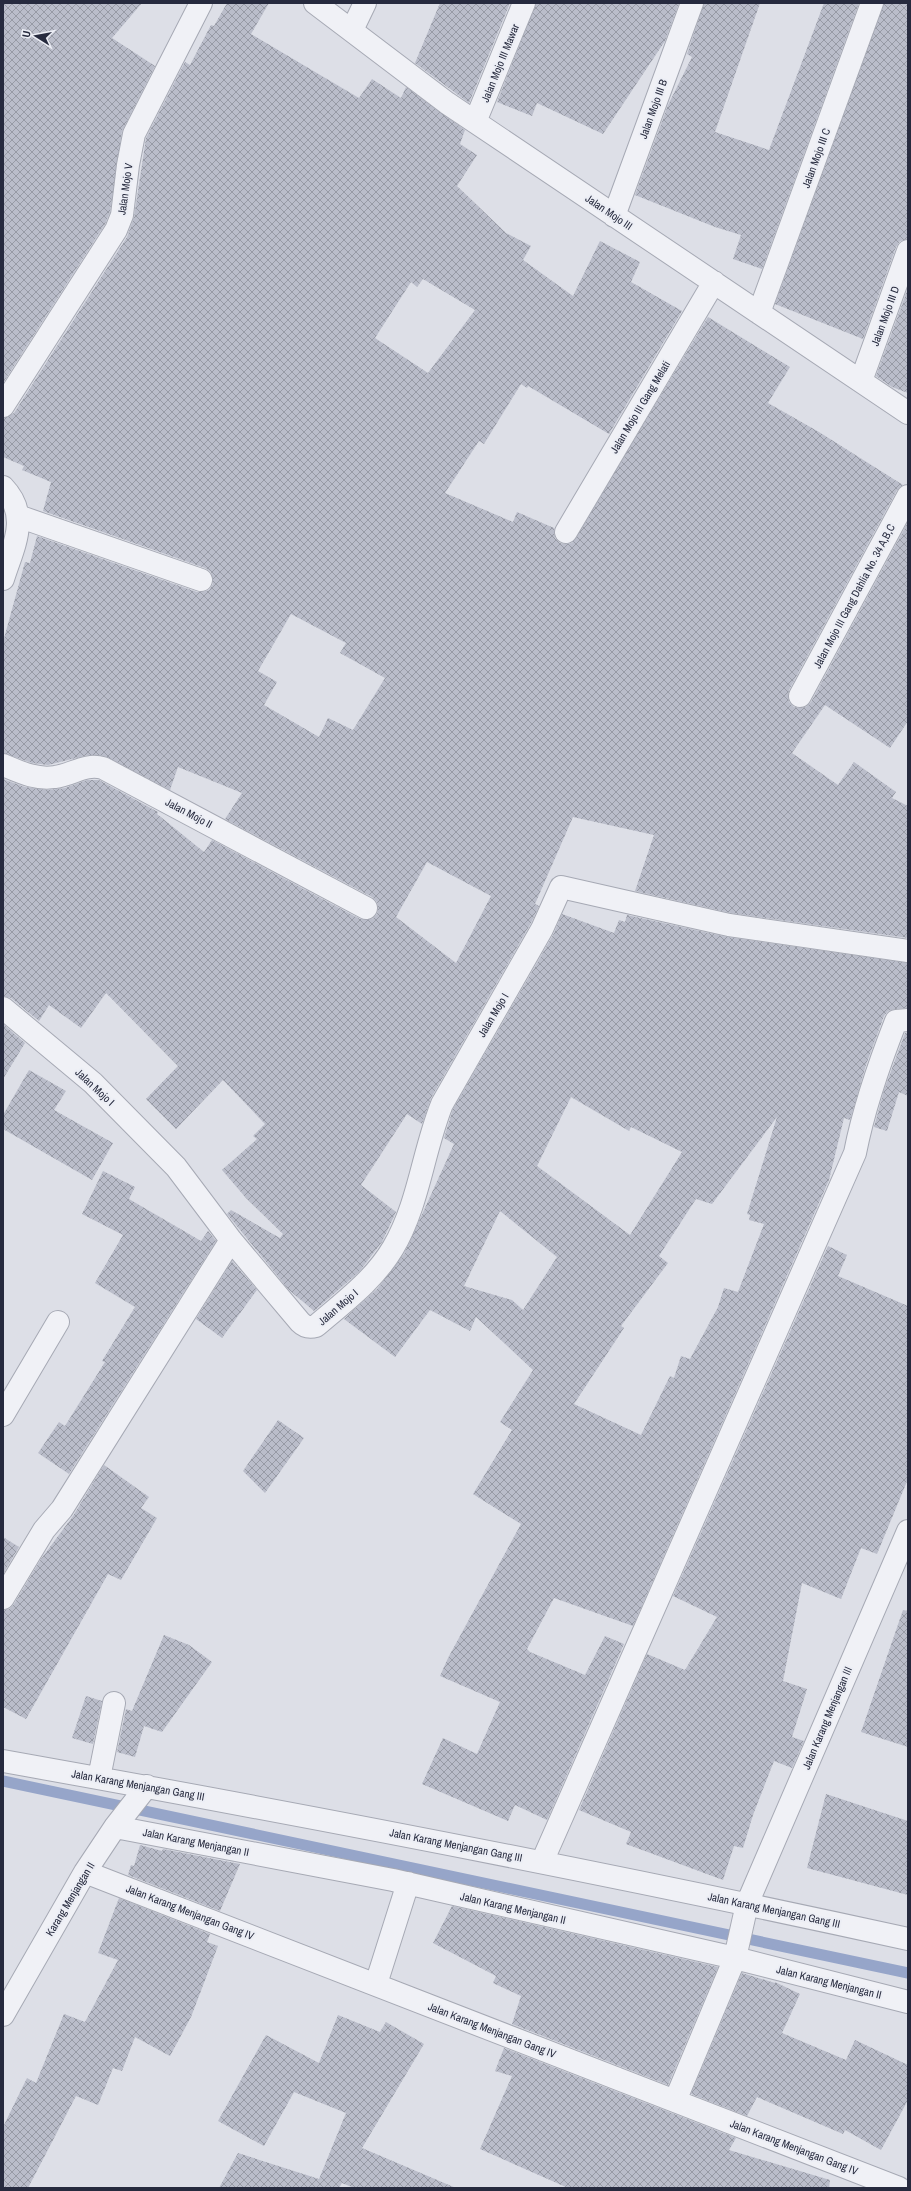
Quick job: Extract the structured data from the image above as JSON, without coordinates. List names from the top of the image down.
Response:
{
  "streets": {
    "street": [
      "Jalan Mojo III Mawar",
      "Jalan Mojo III B",
      "Jalan Mojo III C",
      "Jalan Mojo V",
      "Jalan Mojo III",
      "Jalan Mojo III D",
      "Jalan Mojo III Gang Melati",
      "Jalan Mojo III Gang Dahlia No. 34 A,B,C",
      "Jalan Mojo II",
      "Jalan Mojo I",
      "Jalan Karang Menjangan III",
      "Jalan Karang Menjangan Gang III",
      "Jalan Karang Menjangan II",
      "Karang Menjangan II",
      "Jalan Karang Menjangan Gang IV"
    ]
  },
  "crossings": [
    ["Jalan Mojo III Mawar", "Jalan Mojo III"],
    ["Jalan Mojo III B", "Jalan Mojo III"],
    ["Jalan Mojo III C", "Jalan Mojo III"],
    ["Jalan Mojo III", "Jalan Mojo III D"],
    ["Jalan Mojo III", "Jalan Mojo III Gang Melati"],
    ["Jalan Karang Menjangan III", "Jalan Karang Menjangan Gang III"],
    ["Jalan Karang Menjangan III", "Jalan Karang Menjangan II"],
    ["Jalan Karang Menjangan III", "Jalan Karang Menjangan Gang IV"],
    ["Jalan Karang Menjangan Gang III", "Karang Menjangan II"],
    ["Jalan Karang Menjangan II", "Karang Menjangan II"],
    ["Karang Menjangan II", "Jalan Karang Menjangan Gang IV"]
  ],
  "north": "left"
}
